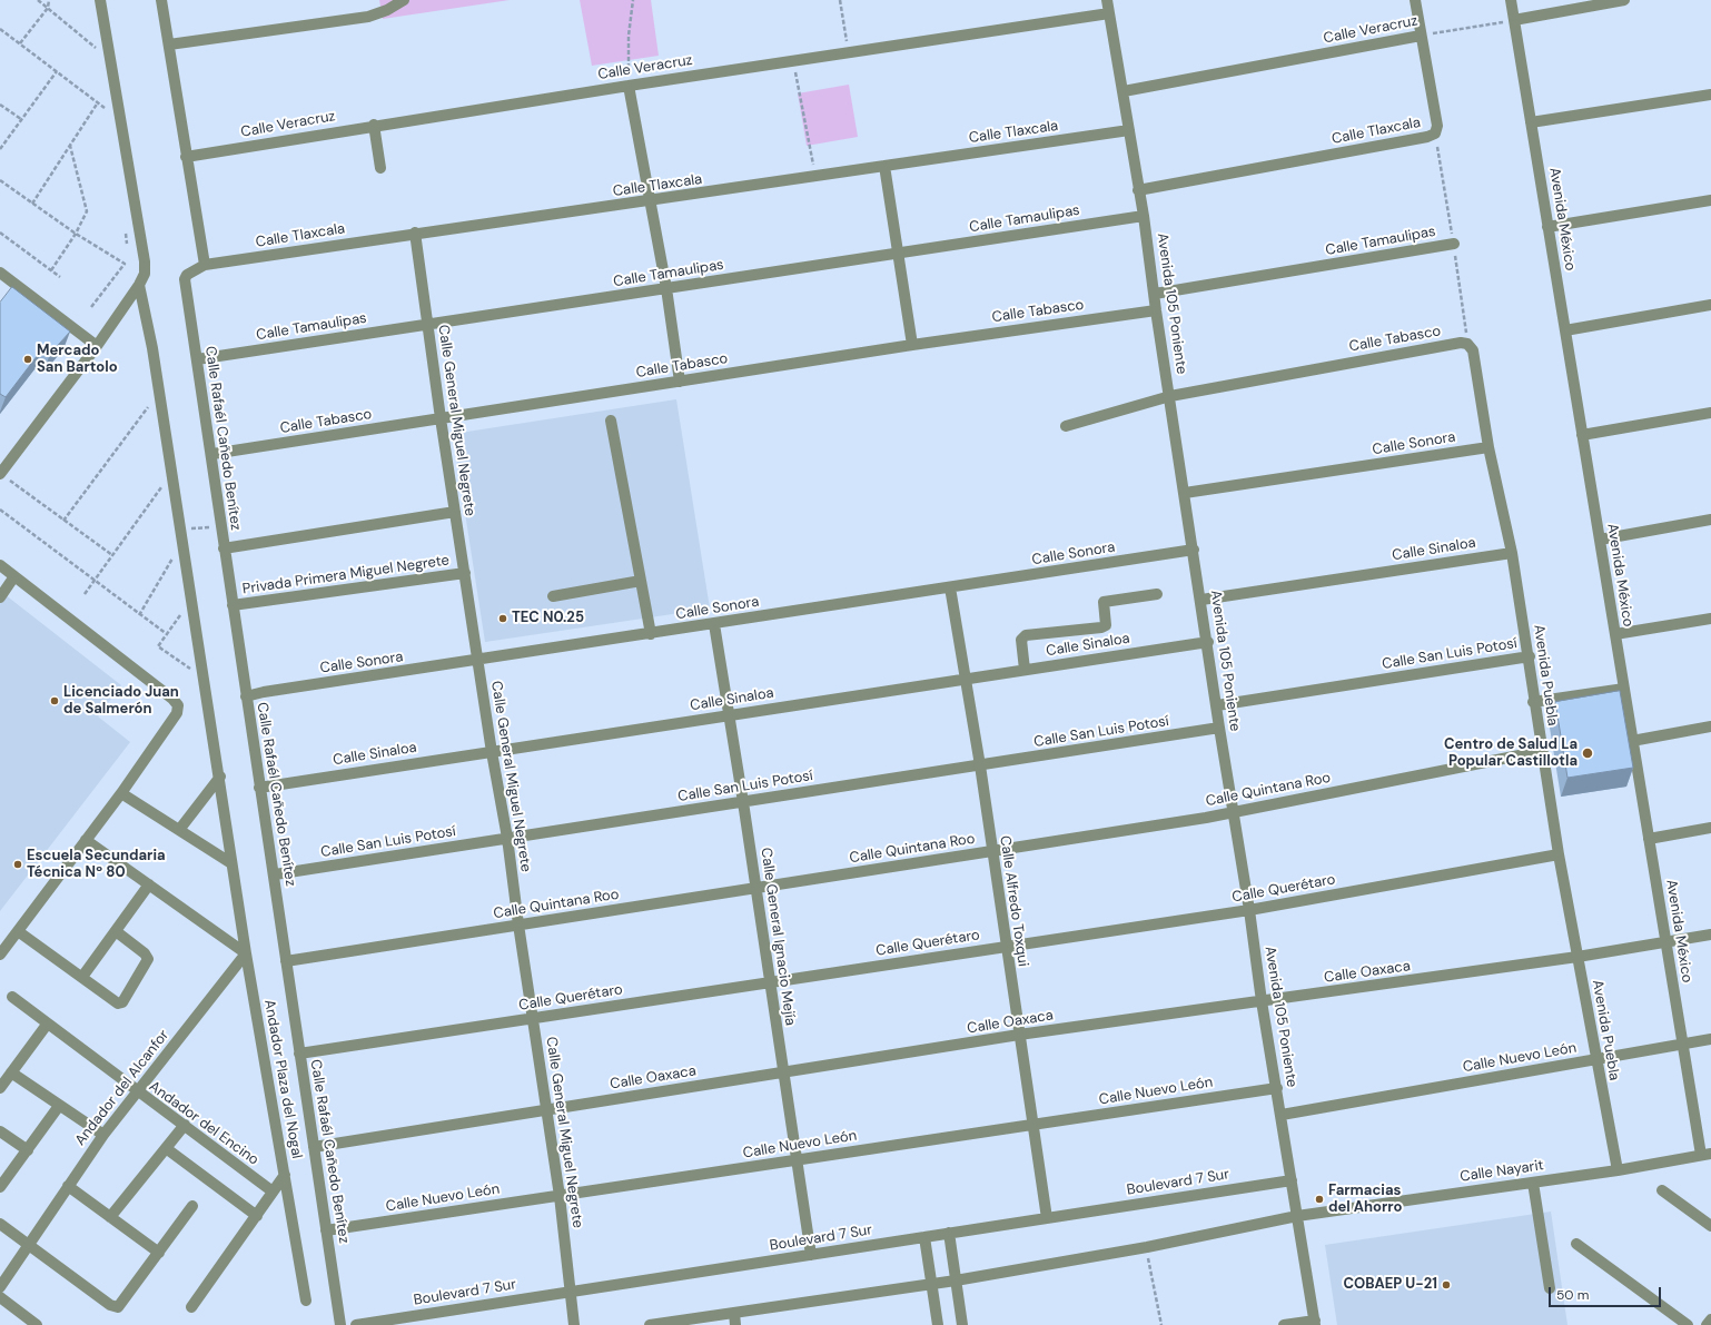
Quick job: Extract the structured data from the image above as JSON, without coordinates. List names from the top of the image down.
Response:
{
  "streets": {
    "street": [
      "Calle Veracruz",
      "Calle Tlaxcala",
      "Calle Tamaulipas",
      "Avenida México",
      "Avenida 105 Poniente",
      "Calle Tabasco",
      "Calle General Miguel Negrete",
      "Calle Rafaél Cañedo Benítez",
      "Calle Sonora",
      "Calle Sinaloa",
      "Privada Primera Miguel Negrete",
      "Calle San Luis Potosí",
      "Avenida Puebla",
      "Calle Quintana Roo",
      "Calle Querétaro",
      "Calle Alfredo Toxqui",
      "Calle General Ignacio Mejía",
      "Calle Oaxaca",
      "Calle Nuevo León",
      "Andador Plaza del Nogal",
      "Andador del Alcanfor",
      "Andador del Encino",
      "Calle Nayarit",
      "Boulevard 7 Sur"
    ]
  },
  "crossings": [
    ["Calle Veracruz", "Calle Tlaxcala"],
    ["Calle Veracruz", "Avenida México"],
    ["Calle Veracruz", "Avenida 105 Poniente"],
    ["Calle Tlaxcala", "Avenida 105 Poniente"],
    ["Calle Tlaxcala", "Calle General Miguel Negrete"],
    ["Calle Tlaxcala", "Calle Rafaél Cañedo Benítez"],
    ["Calle Tamaulipas", "Avenida 105 Poniente"],
    ["Calle Tamaulipas", "Calle General Miguel Negrete"],
    ["Calle Tamaulipas", "Calle Rafaél Cañedo Benítez"],
    ["Avenida México", "Calle Oaxaca"],
    ["Avenida México", "Calle Nuevo León"],
    ["Avenida México", "Calle Nayarit"],
    ["Avenida 105 Poniente", "Calle Tabasco"],
    ["Avenida 105 Poniente", "Calle Sonora"],
    ["Avenida 105 Poniente", "Calle Sinaloa"],
    ["Avenida 105 Poniente", "Calle San Luis Potosí"],
    ["Avenida 105 Poniente", "Calle Quintana Roo"],
    ["Avenida 105 Poniente", "Calle Querétaro"],
    ["Avenida 105 Poniente", "Calle Oaxaca"],
    ["Avenida 105 Poniente", "Calle Nuevo León"],
    ["Avenida 105 Poniente", "Calle Nayarit"],
    ["Avenida 105 Poniente", "Boulevard 7 Sur"],
    ["Calle Tabasco", "Calle General Miguel Negrete"],
    ["Calle Tabasco", "Calle Rafaél Cañedo Benítez"],
    ["Calle Tabasco", "Avenida Puebla"],
    ["Calle General Miguel Negrete", "Calle Sonora"],
    ["Calle General Miguel Negrete", "Calle Sinaloa"],
    ["Calle General Miguel Negrete", "Privada Primera Miguel Negrete"],
    ["Calle General Miguel Negrete", "Calle San Luis Potosí"],
    ["Calle General Miguel Negrete", "Calle Quintana Roo"],
    ["Calle General Miguel Negrete", "Calle Querétaro"],
    ["Calle General Miguel Negrete", "Calle Oaxaca"],
    ["Calle General Miguel Negrete", "Calle Nuevo León"],
    ["Calle General Miguel Negrete", "Boulevard 7 Sur"],
    ["Calle Rafaél Cañedo Benítez", "Calle Sonora"],
    ["Calle Rafaél Cañedo Benítez", "Calle Sinaloa"],
    ["Calle Rafaél Cañedo Benítez", "Privada Primera Miguel Negrete"],
    ["Calle Rafaél Cañedo Benítez", "Calle San Luis Potosí"],
    ["Calle Rafaél Cañedo Benítez", "Calle Quintana Roo"],
    ["Calle Rafaél Cañedo Benítez", "Calle Querétaro"],
    ["Calle Rafaél Cañedo Benítez", "Calle Oaxaca"],
    ["Calle Rafaél Cañedo Benítez", "Calle Nuevo León"],
    ["Calle Sonora", "Avenida Puebla"],
    ["Calle Sonora", "Calle Alfredo Toxqui"],
    ["Calle Sonora", "Calle General Ignacio Mejía"],
    ["Calle Sinaloa", "Avenida Puebla"],
    ["Calle Sinaloa", "Calle Alfredo Toxqui"],
    ["Calle Sinaloa", "Calle General Ignacio Mejía"],
    ["Calle San Luis Potosí", "Avenida Puebla"],
    ["Calle San Luis Potosí", "Calle Alfredo Toxqui"],
    ["Calle San Luis Potosí", "Calle General Ignacio Mejía"],
    ["Avenida Puebla", "Calle Quintana Roo"],
    ["Avenida Puebla", "Calle Querétaro"],
    ["Avenida Puebla", "Calle Oaxaca"],
    ["Avenida Puebla", "Calle Nuevo León"],
    ["Avenida Puebla", "Calle Nayarit"],
    ["Calle Quintana Roo", "Calle Alfredo Toxqui"],
    ["Calle Quintana Roo", "Calle General Ignacio Mejía"],
    ["Calle Querétaro", "Calle Alfredo Toxqui"],
    ["Calle Querétaro", "Calle General Ignacio Mejía"],
    ["Calle Alfredo Toxqui", "Calle Oaxaca"],
    ["Calle Alfredo Toxqui", "Calle Nuevo León"],
    ["Calle Alfredo Toxqui", "Boulevard 7 Sur"],
    ["Calle General Ignacio Mejía", "Calle Oaxaca"],
    ["Calle General Ignacio Mejía", "Calle Nuevo León"],
    ["Calle General Ignacio Mejía", "Boulevard 7 Sur"],
    ["Andador Plaza del Nogal", "Andador del Alcanfor"],
    ["Andador del Alcanfor", "Andador del Encino"]
  ],
  "places": [
    "Mercado San Bartolo",
    "TEC N0.25",
    "Licenciado Juan de Salmerón",
    "Centro de Salud La Popular Castillotla",
    "Escuela Secundaria Técnica Nº 80",
    "Farmacias del Ahorro",
    "COBAEP U-21"
  ],
  "scale_bar": "50 m"
}
